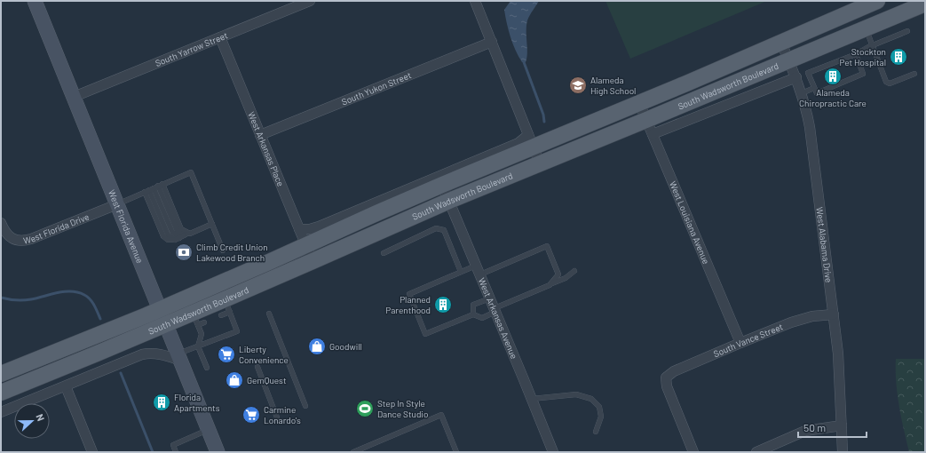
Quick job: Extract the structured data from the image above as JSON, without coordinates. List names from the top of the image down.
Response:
{
  "streets": {
    "main road": ["South Wadsworth Boulevard"],
    "street": [
      "South Yarrow Street",
      "South Yukon Street",
      "West Arkansas Place",
      "West Louisiana Avenue",
      "West Florida Avenue",
      "West Florida Drive",
      "West Alabama Drive",
      "West Arkansas Avenue",
      "South Vance Street"
    ]
  },
  "crossings": [
    ["South Yarrow Street", "West Arkansas Place"],
    ["South Yarrow Street", "West Florida Avenue"],
    ["South Wadsworth Boulevard", "West Arkansas Place"],
    ["South Wadsworth Boulevard", "West Louisiana Avenue"],
    ["South Wadsworth Boulevard", "West Florida Avenue"],
    ["South Wadsworth Boulevard", "West Alabama Drive"],
    ["South Wadsworth Boulevard", "West Arkansas Avenue"],
    ["South Yukon Street", "West Arkansas Place"],
    ["West Louisiana Avenue", "South Vance Street"],
    ["West Florida Avenue", "West Florida Drive"],
    ["West Alabama Drive", "South Vance Street"]
  ],
  "places": {
    "building": [
      "Stockton Pet Hospital",
      "Alameda Chiropractic Care",
      "Planned Parenthood",
      "Florida Apartments"
    ],
    "school or university": ["Alameda High School"],
    "bank": ["Climb Credit Union Lakewood Branch"],
    "shop": ["Goodwill", "GemQuest"],
    "supermarket": ["Liberty Convenience", "Carmine Lonardo's"],
    "sports": ["Step In Style Dance Studio"]
  },
  "scale_bar": "50 m",
  "north": "right"
}
